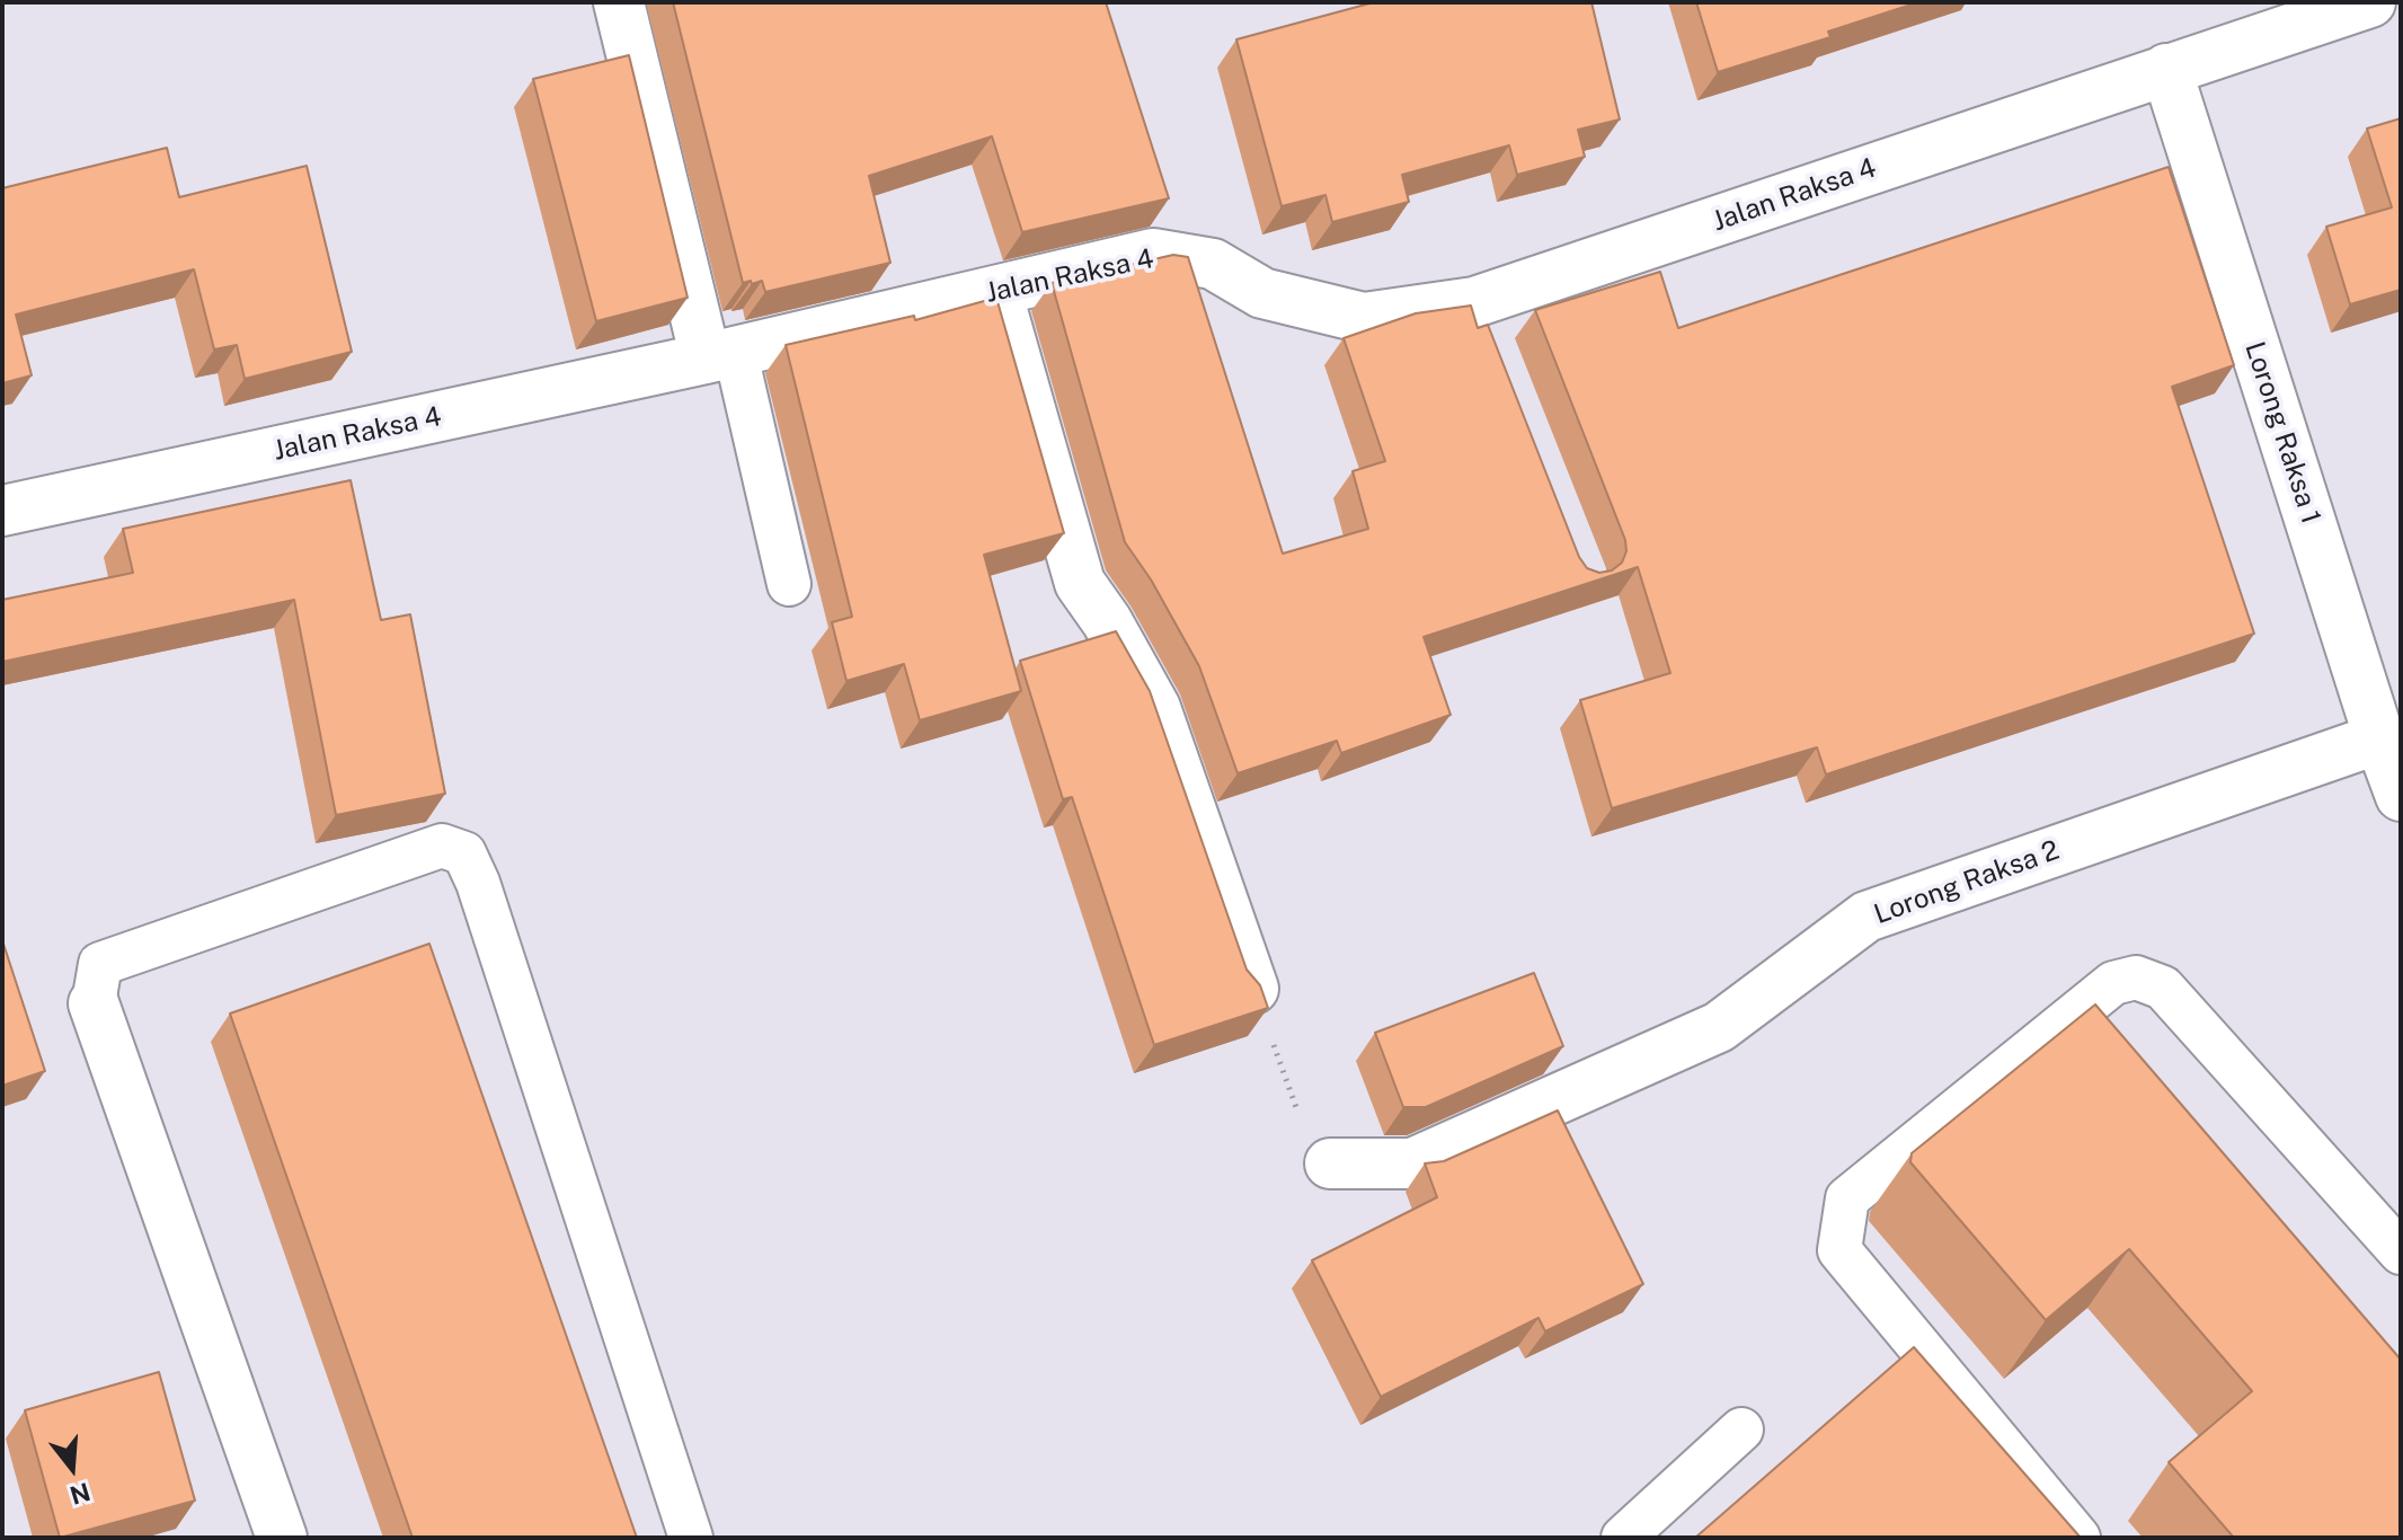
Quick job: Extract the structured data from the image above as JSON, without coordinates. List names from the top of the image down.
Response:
{
  "streets": {
    "street": ["Jalan Raksa 4", "Lorong Raksa 1", "Lorong Raksa 2"]
  },
  "crossings": [
    ["Jalan Raksa 4", "Lorong Raksa 1"],
    ["Lorong Raksa 1", "Lorong Raksa 2"]
  ],
  "north": "bottom"
}
